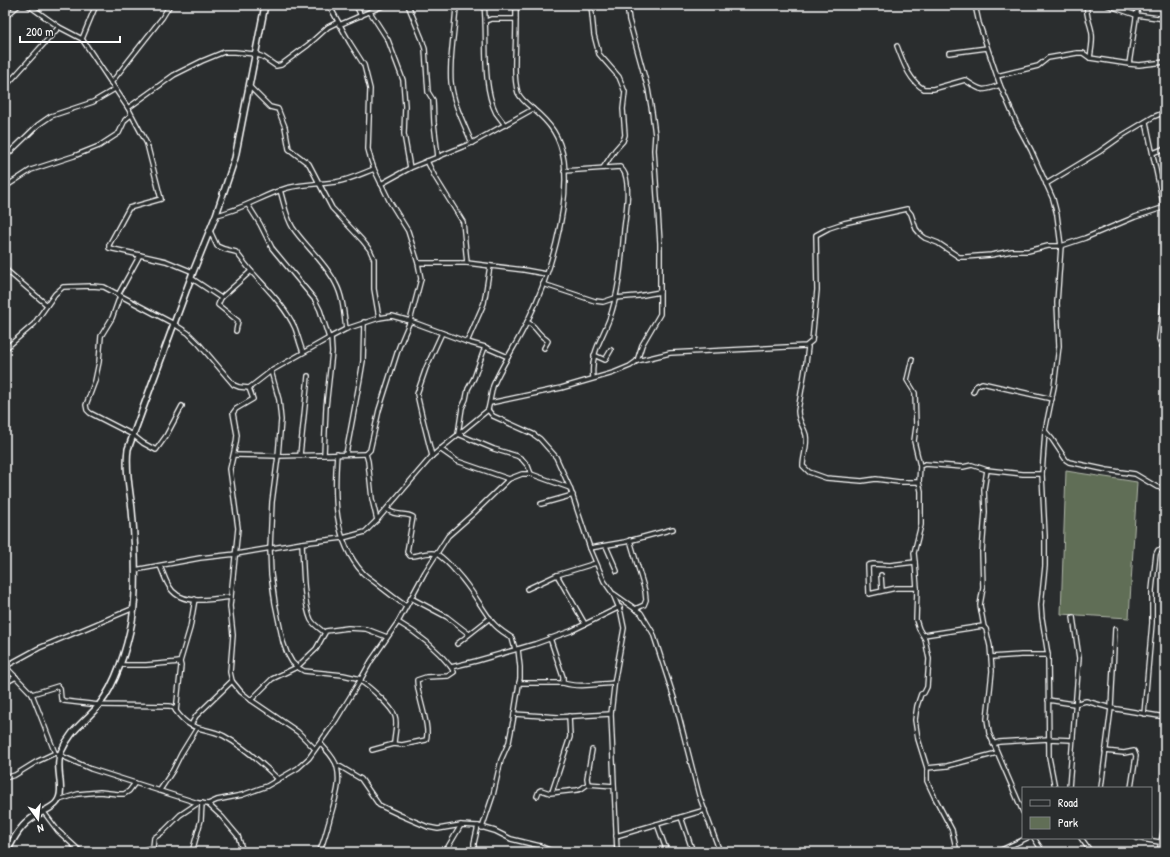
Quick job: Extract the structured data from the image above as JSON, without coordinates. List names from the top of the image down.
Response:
{
  "legend": ["Road", "Park"],
  "scale_bar": "200 m",
  "north": "bottom"
}
